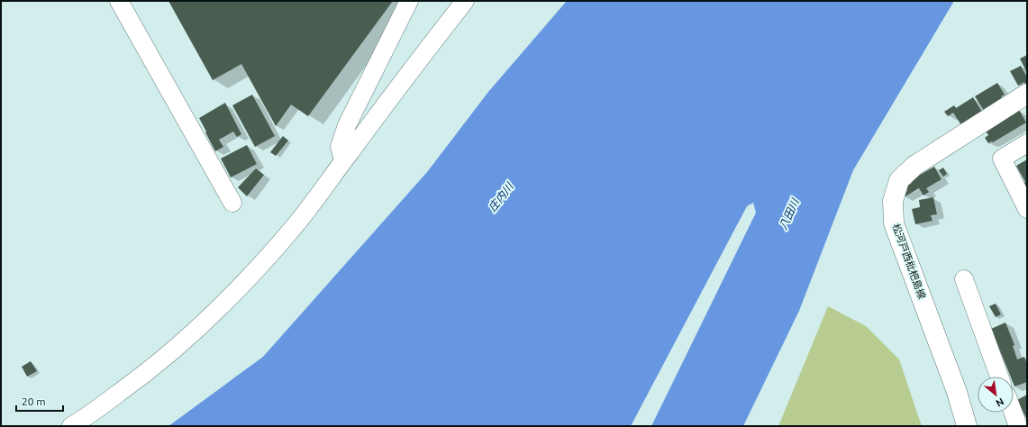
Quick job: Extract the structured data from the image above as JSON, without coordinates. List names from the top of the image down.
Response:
{
  "streets": {
    "main road": ["松河戸西枇杷島線"]
  },
  "water": ["庄内川", "八田川"],
  "scale_bar": "20 m",
  "north": "bottom right"
}
